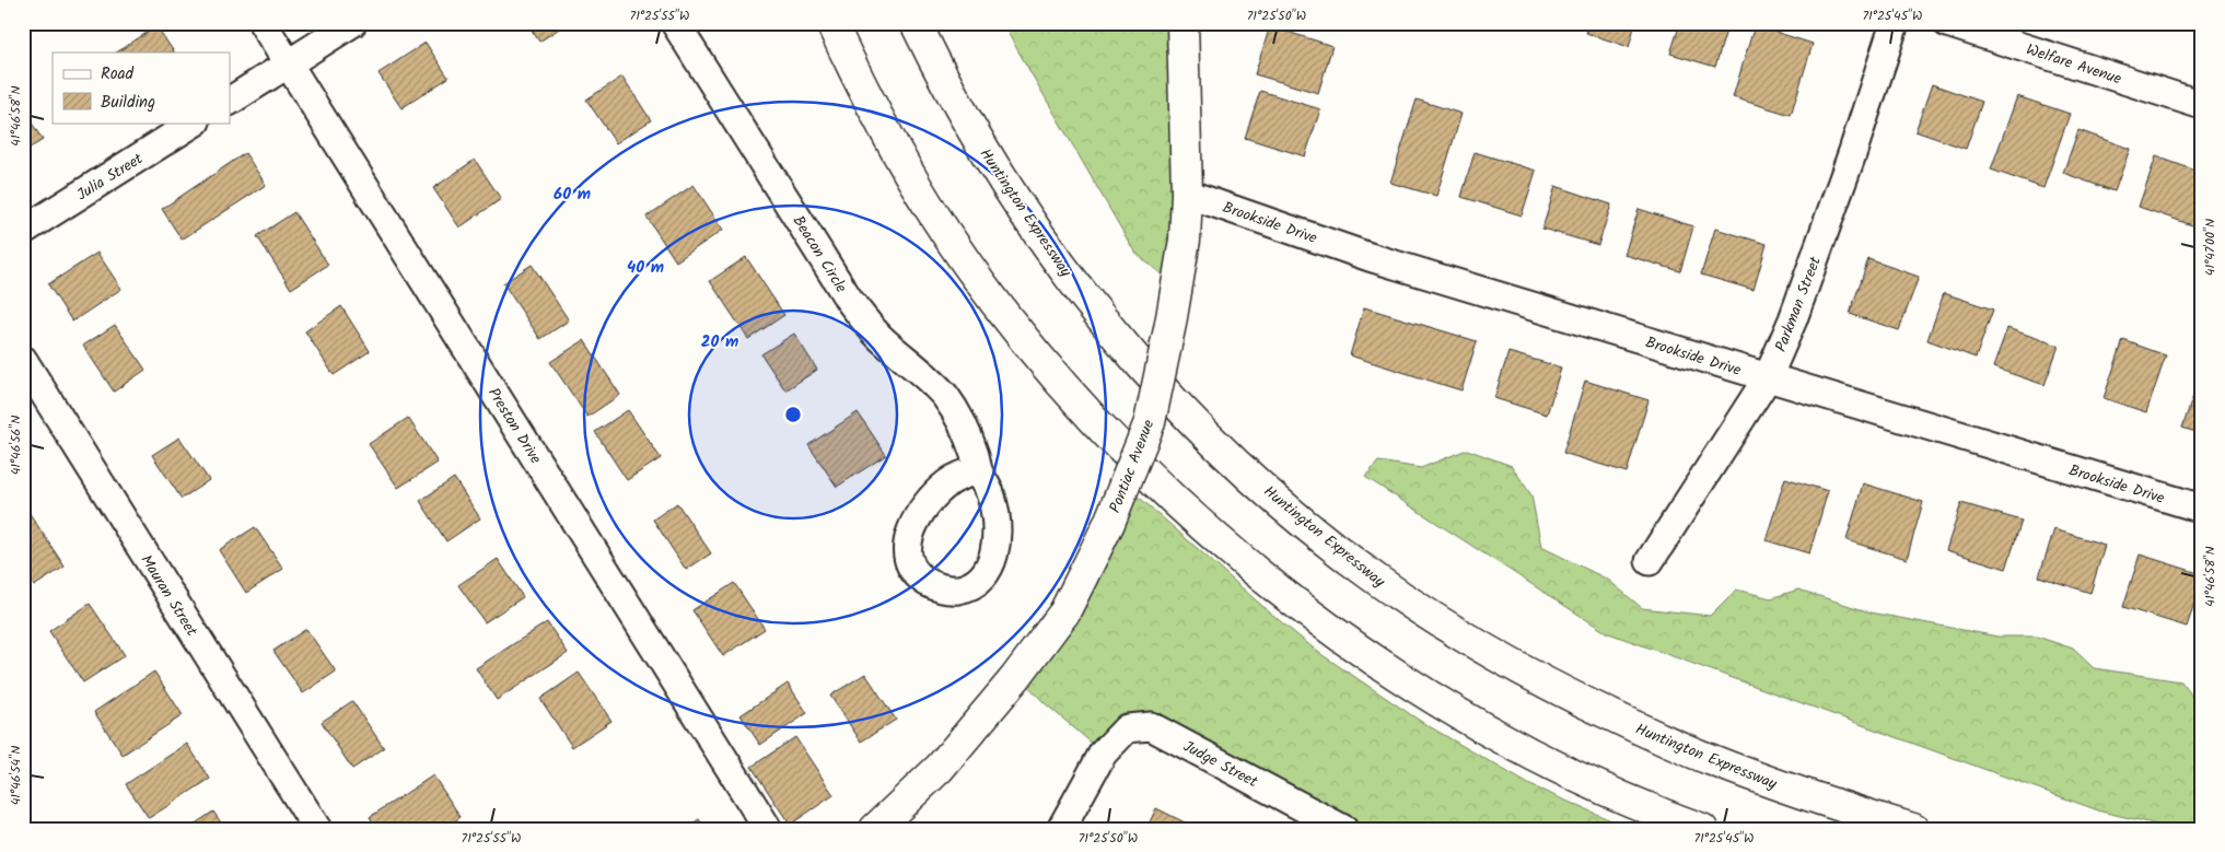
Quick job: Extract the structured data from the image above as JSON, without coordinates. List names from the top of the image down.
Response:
{
  "streets": {
    "main road": ["Huntington Expressway", "Pontiac Avenue"],
    "street": [
      "Welfare Avenue",
      "Julia Street",
      "Brookside Drive",
      "Beacon Circle",
      "Parkman Street",
      "Preston Drive",
      "Mauran Street",
      "Judge Street"
    ]
  },
  "crossings": [
    ["Brookside Drive", "Parkman Street"],
    ["Brookside Drive", "Pontiac Avenue"]
  ],
  "legend": ["Road", "Building"],
  "coordinates": [
    "71°25'55\"W",
    "71°25'50\"W",
    "71°25'45\"W",
    "41°46'58\"N",
    "41°47'00\"N",
    "41°46'56\"N",
    "41°46'54\"N"
  ],
  "rings": ["60 m", "40 m", "20 m"]
}
